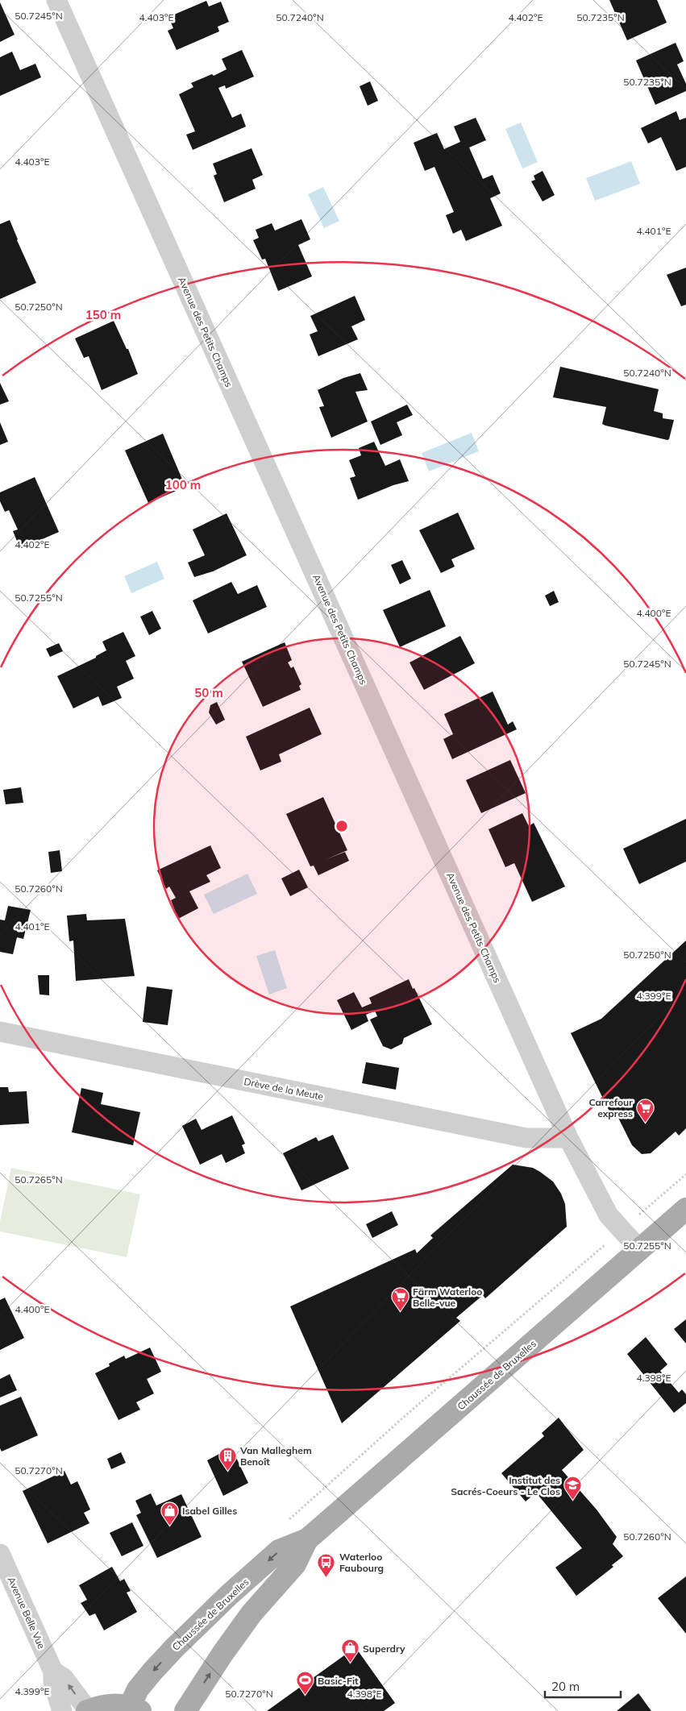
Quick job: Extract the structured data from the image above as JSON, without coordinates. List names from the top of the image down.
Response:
{
  "streets": {
    "main road": ["Chaussée de Bruxelles"],
    "street": ["Avenue des Petits Champs", "Drève de la Meute", "Avenue Belle Vue"]
  },
  "crossings": [
    ["Avenue des Petits Champs", "Drève de la Meute"],
    ["Avenue des Petits Champs", "Chaussée de Bruxelles"],
    ["Chaussée de Bruxelles", "Avenue Belle Vue"]
  ],
  "places": {
    "supermarket": ["Carrefour express", "Färm Waterloo Belle-vue"],
    "building": ["Van Malleghem Benoît"],
    "school or university": ["Institut des Sacrés-Coeurs - Le Clos"],
    "shop": ["Isabel Gilles", "Superdry"],
    "bus stop": ["Waterloo Faubourg"],
    "sports": ["Basic-Fit"]
  },
  "scale_bar": "20 m",
  "coordinates": [
    "50.7245°N",
    "50.7240°N",
    "50.7235°N",
    "4.402°E",
    "4.403°E",
    "4.401°E",
    "50.7250°N",
    "50.7255°N",
    "4.400°E",
    "50.7260°N",
    "4.399°E",
    "50.7265°N",
    "4.398°E",
    "50.7270°N"
  ],
  "rings": ["150 m", "100 m", "50 m"]
}
